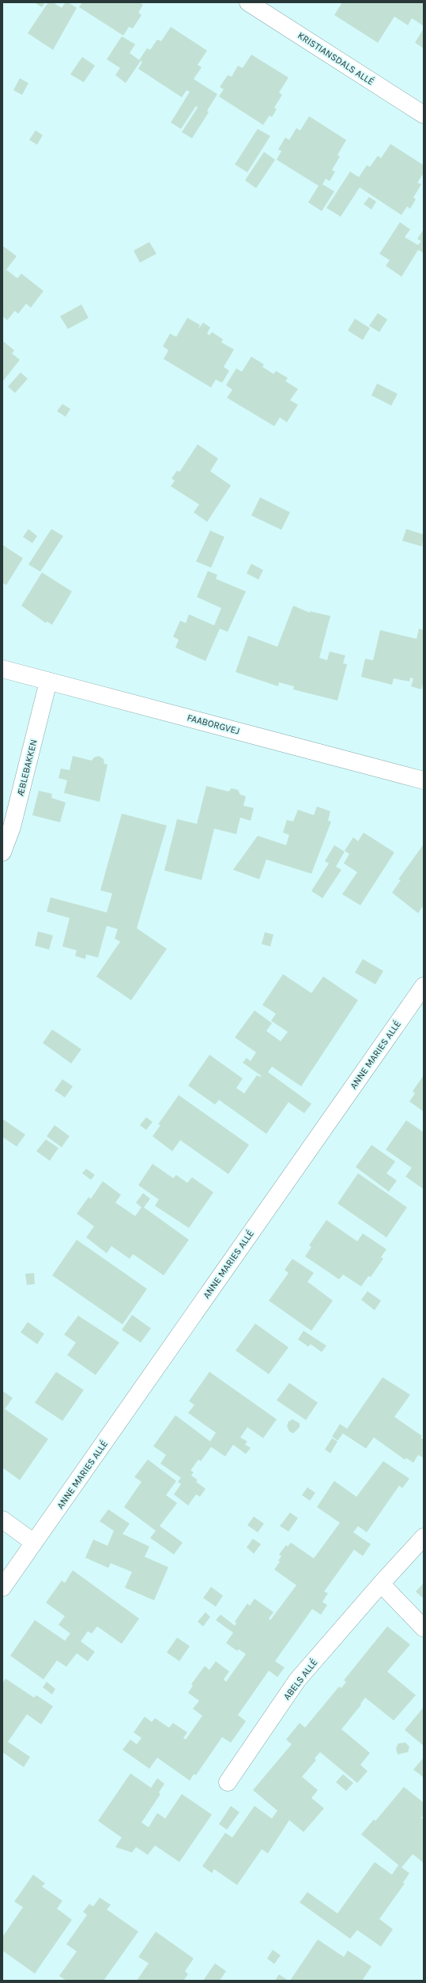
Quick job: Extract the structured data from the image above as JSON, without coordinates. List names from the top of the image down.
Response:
{
  "streets": {
    "street": [
      "KRISTIANSDALS ALLÉ",
      "FAABORGVEJ",
      "ÆBLEBAKKEN",
      "ANNE MARIES ALLÉ",
      "ABELS ALLÉ"
    ]
  },
  "crossings": [
    ["FAABORGVEJ", "ÆBLEBAKKEN"]
  ]
}
